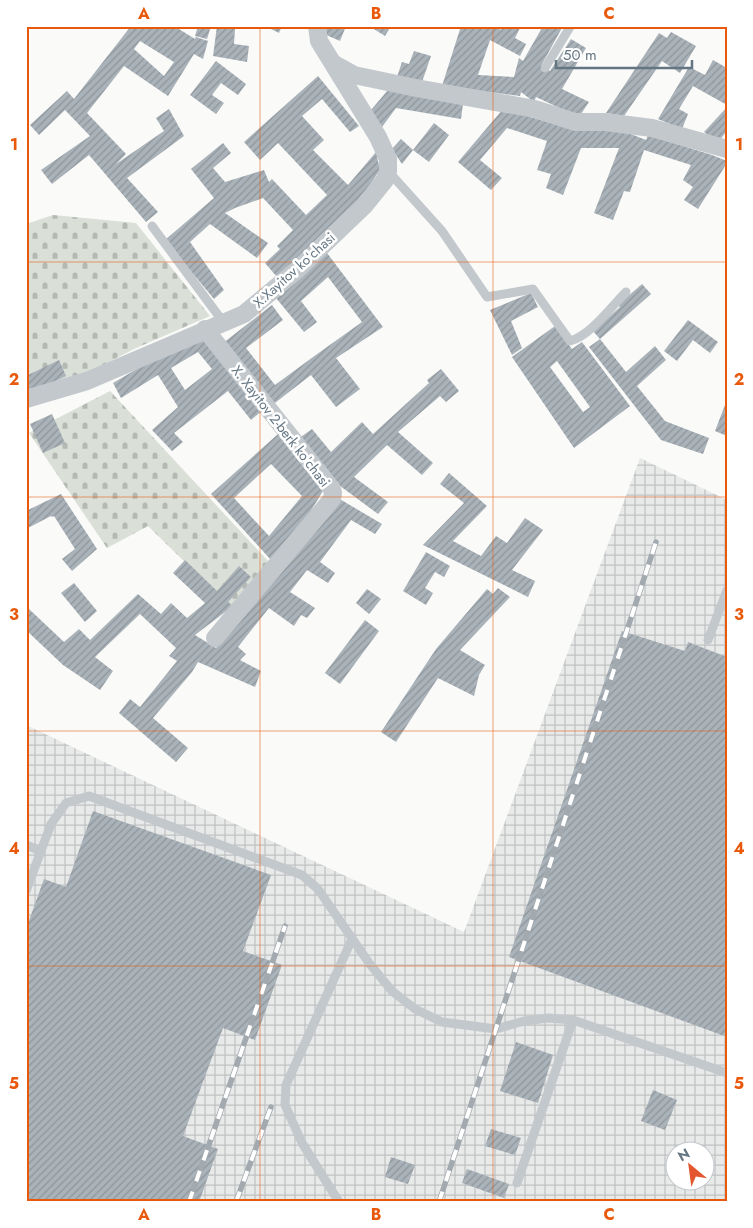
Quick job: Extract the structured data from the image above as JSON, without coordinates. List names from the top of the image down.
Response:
{
  "streets": {
    "street": ["X.Xayitov koʻchasi", "X. Xayitov 2-berk koʼchasi"]
  },
  "crossings": [
    ["X.Xayitov koʻchasi", "X. Xayitov 2-berk koʼchasi"]
  ],
  "scale_bar": "50 m",
  "north": "top left",
  "grid": {
    "columns": ["A", "B", "C"],
    "rows": [
      "1",
      "2",
      "3",
      "4",
      "5"
    ]
  }
}
